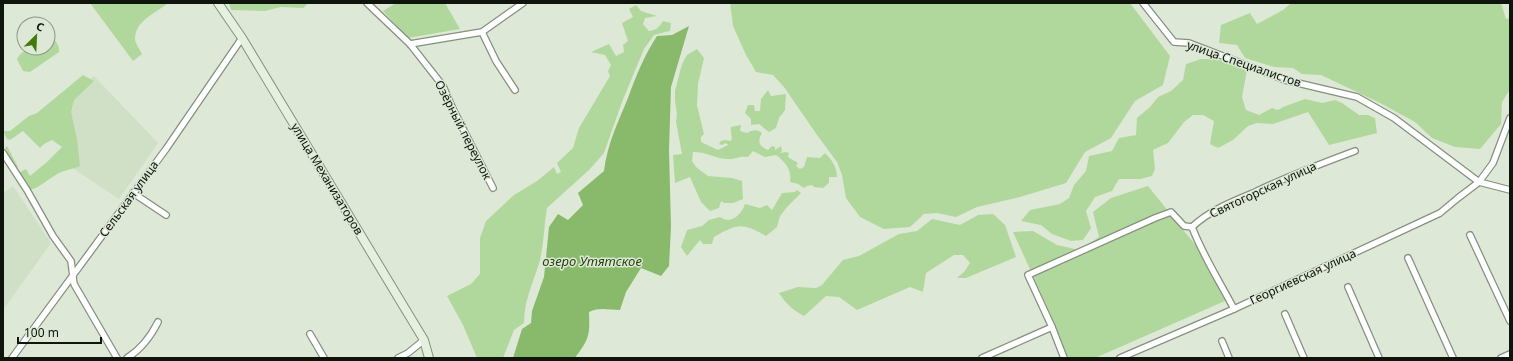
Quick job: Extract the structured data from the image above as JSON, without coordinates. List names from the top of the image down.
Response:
{
  "streets": {
    "street": [
      "улица Специалистов",
      "Озёрный переулок",
      "улица Механизаторов",
      "Святогорская улица",
      "Сельская улица",
      "Георгиевская улица"
    ]
  },
  "crossings": [
    ["улица Специалистов", "Георгиевская улица"],
    ["улица Механизаторов", "Сельская улица"]
  ],
  "water": ["озеро Утятское"],
  "scale_bar": "100 m",
  "north": "top right"
}
